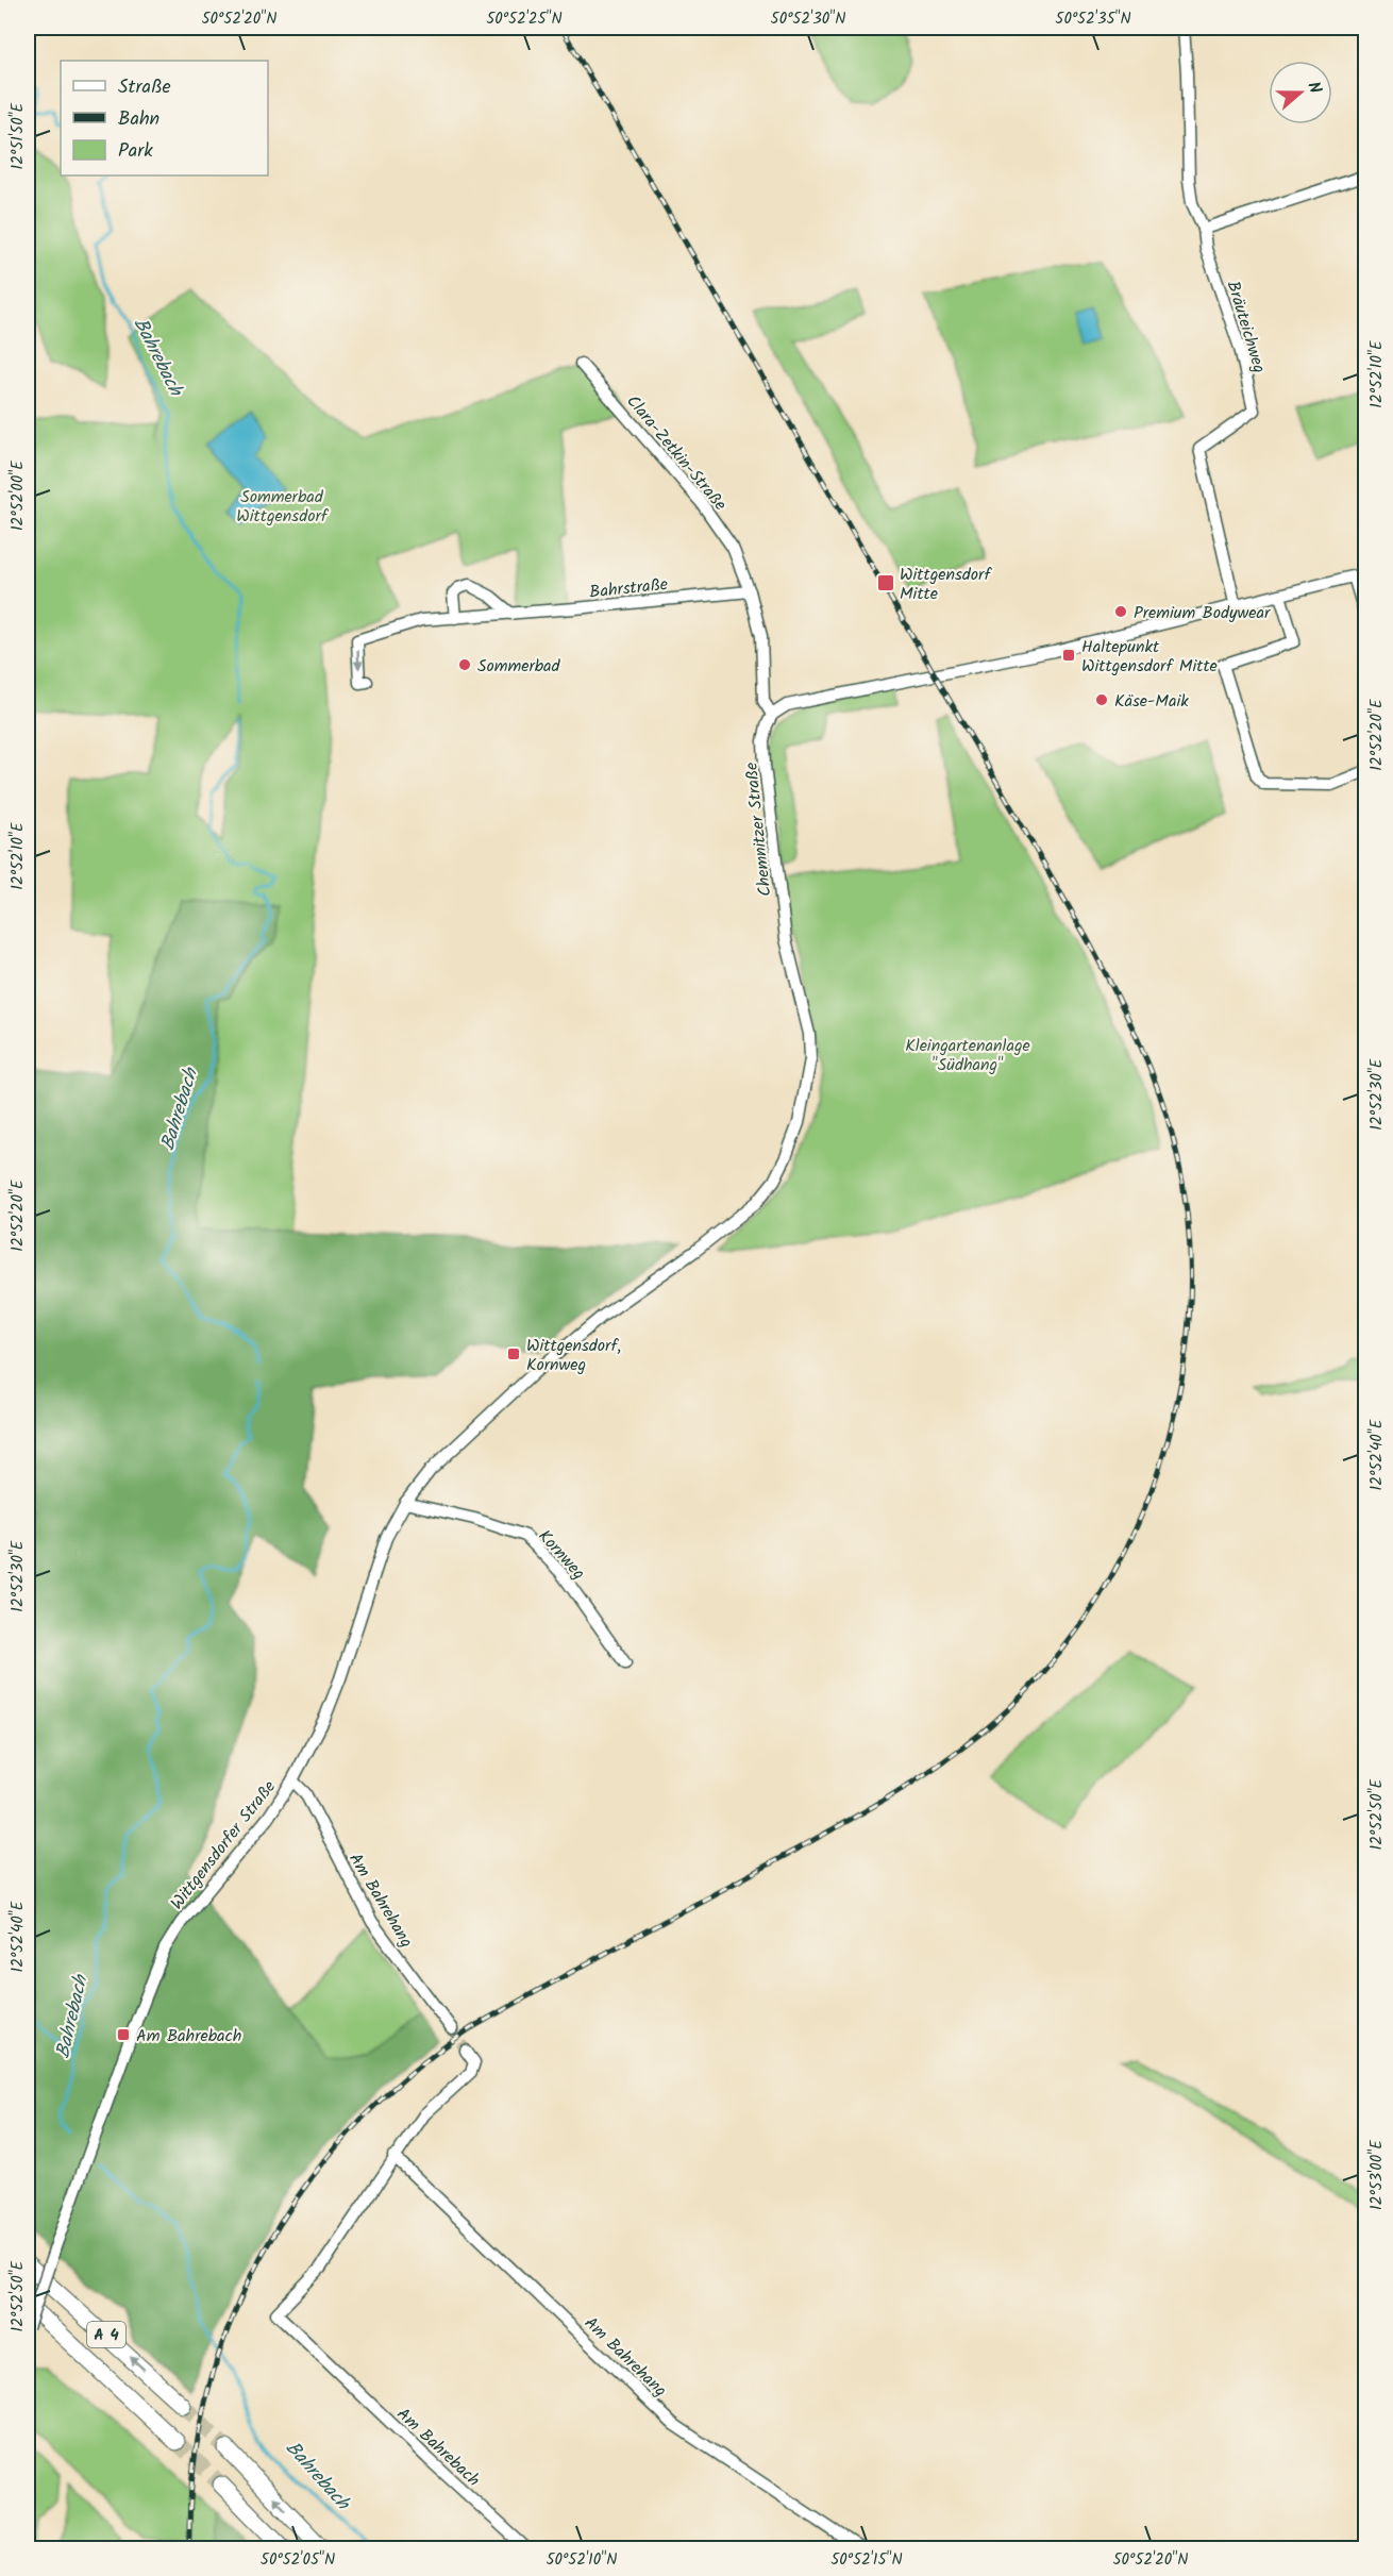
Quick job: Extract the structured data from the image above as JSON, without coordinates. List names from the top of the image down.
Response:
{
  "streets": {
    "highway": ["A 4"],
    "street": [
      "Bräuteichweg",
      "Clara-Zetkin-Straße",
      "Bahrstraße",
      "Chemnitzer Straße",
      "Kornweg",
      "Wittgensdorfer Straße",
      "Am Bahrehang",
      "Am Bahrebach"
    ]
  },
  "crossings": [
    ["Clara-Zetkin-Straße", "Bahrstraße"],
    ["Clara-Zetkin-Straße", "Chemnitzer Straße"],
    ["Chemnitzer Straße", "Wittgensdorfer Straße"],
    ["Kornweg", "Wittgensdorfer Straße"],
    ["Wittgensdorfer Straße", "Am Bahrehang"],
    ["Am Bahrehang", "Am Bahrebach"]
  ],
  "water": ["Bahrebach"],
  "parks": ["Sommerbad Wittgensdorf", "Kleingartenanlage \"Südhang\""],
  "places": {
    "transit": [
      "Wittgensdorf Mitte",
      "Haltepunkt Wittgensdorf Mitte",
      "Wittgensdorf, Kornweg",
      "Am Bahrebach"
    ],
    "other": ["Premium Bodywear", "Sommerbad", "Käse-Maik"]
  },
  "legend": ["Straße", "Bahn", "Park"],
  "north": "right",
  "coordinates": [
    "50°52'20\"N",
    "50°52'25\"N",
    "50°52'30\"N",
    "50°52'35\"N",
    "12°51'50\"E",
    "12°52'10\"E",
    "12°52'00\"E",
    "12°52'20\"E",
    "12°52'30\"E",
    "12°52'40\"E",
    "12°52'50\"E",
    "12°53'00\"E",
    "50°52'05\"N",
    "50°52'10\"N",
    "50°52'15\"N"
  ]
}
